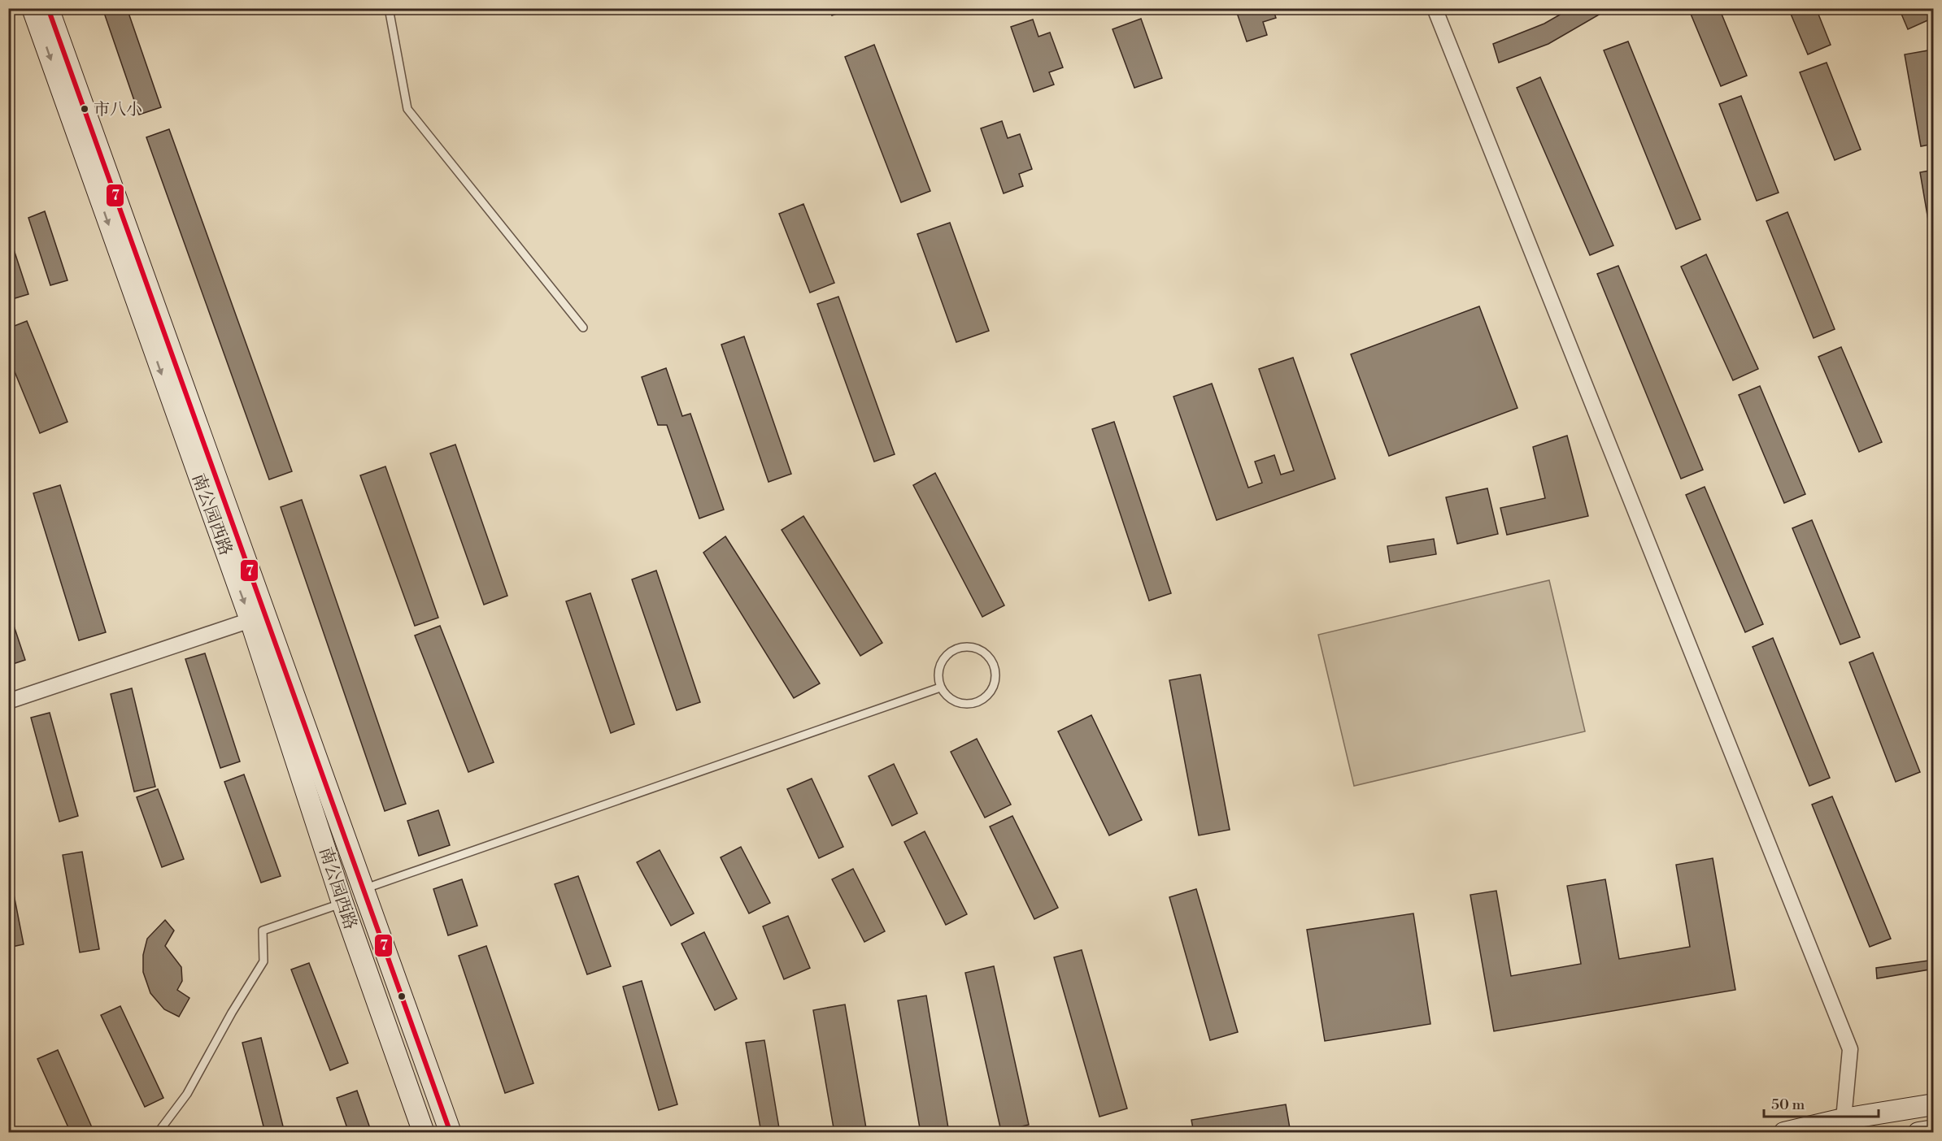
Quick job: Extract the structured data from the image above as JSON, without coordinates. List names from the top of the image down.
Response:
{
  "streets": {
    "main road": ["南公园西路"]
  },
  "places": ["市八小"],
  "lines": ["transit line 7"],
  "scale_bar": "50 m"
}
